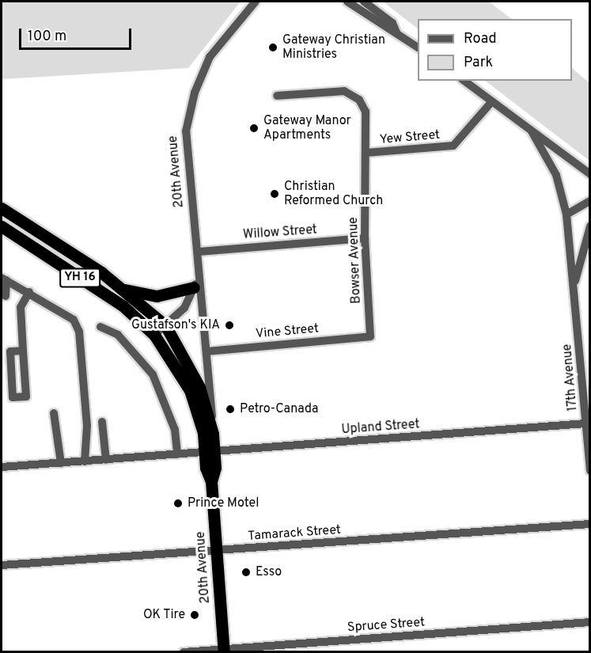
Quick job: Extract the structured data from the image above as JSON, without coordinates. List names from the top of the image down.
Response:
{
  "streets": {
    "highway": ["20th Avenue", "YH 16"],
    "street": [
      "Yew Street",
      "Willow Street",
      "Bowser Avenue",
      "Vine Street",
      "17th Avenue",
      "Upland Street",
      "Tamarack Street",
      "Spruce Street"
    ]
  },
  "crossings": [
    ["Yew Street", "Bowser Avenue"],
    ["20th Avenue", "Willow Street"],
    ["20th Avenue", "YH 16"],
    ["20th Avenue", "Vine Street"],
    ["20th Avenue", "Upland Street"],
    ["20th Avenue", "Tamarack Street"],
    ["20th Avenue", "Spruce Street"],
    ["Willow Street", "Bowser Avenue"],
    ["Bowser Avenue", "Vine Street"],
    ["YH 16", "Upland Street"],
    ["17th Avenue", "Upland Street"]
  ],
  "places": [
    "Gateway Christian Ministries",
    "Gateway Manor Apartments",
    "Christian Reformed Church",
    "Gustafson's KIA",
    "Petro-Canada",
    "Prince Motel",
    "Esso",
    "OK Tire"
  ],
  "legend": ["Road", "Park"],
  "scale_bar": "100 m"
}
